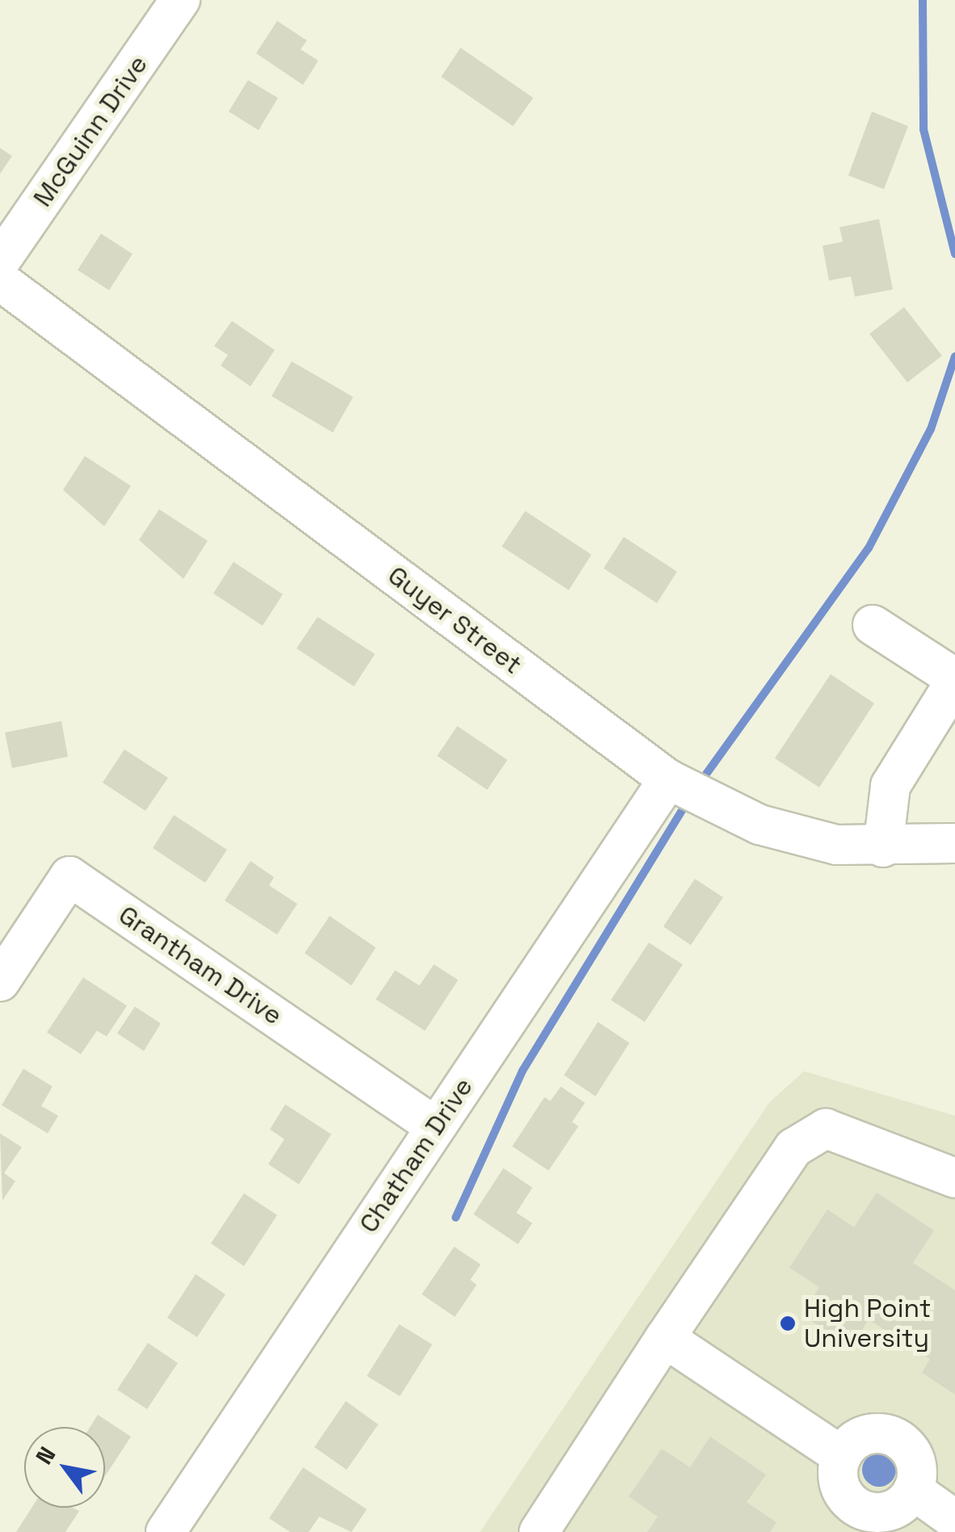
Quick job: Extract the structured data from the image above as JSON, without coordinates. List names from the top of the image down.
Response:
{
  "streets": {
    "street": [
      "McGuinn Drive",
      "Guyer Street",
      "Grantham Drive",
      "Chatham Drive"
    ]
  },
  "crossings": [
    ["Guyer Street", "Chatham Drive"],
    ["Grantham Drive", "Chatham Drive"]
  ],
  "places": ["High Point University"],
  "north": "top left"
}
